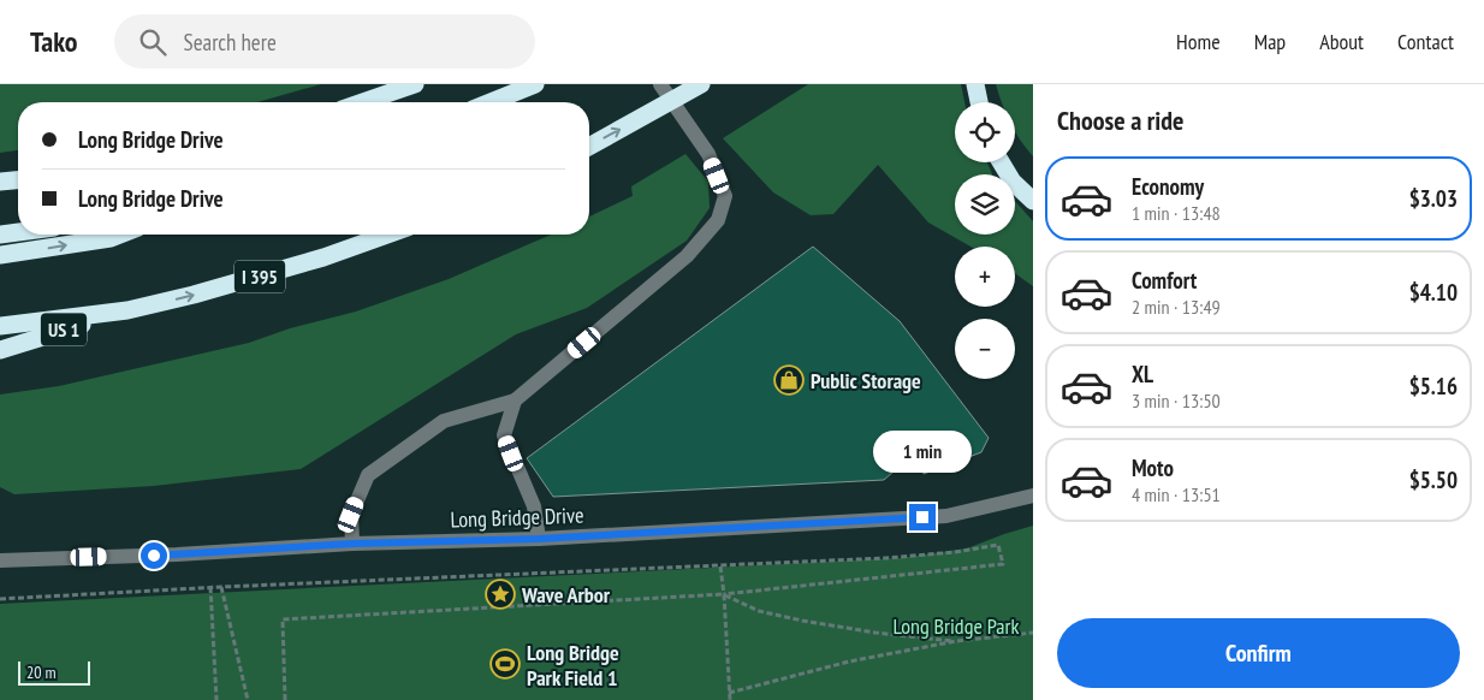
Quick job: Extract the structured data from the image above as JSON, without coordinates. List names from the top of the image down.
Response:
{
  "streets": {
    "highway": ["I 395", "US 1"],
    "street": ["Long Bridge Drive"]
  },
  "crossings": [
    ["I 395", "US 1"]
  ],
  "parks": ["Long Bridge Park"],
  "places": {
    "shop": ["Public Storage"],
    "place": ["Wave Arbor"],
    "sports": ["Long Bridge Park Field 1"]
  },
  "scale_bar": "20 m",
  "page": {
    "header": "Tako",
    "search": "Search here",
    "nav": [
      "Home",
      "Map",
      "About",
      "Contact"
    ],
    "heading": "Choose a ride",
    "map_buttons": ["+", "−"],
    "banner": ["Long Bridge Drive", "Long Bridge Drive"],
    "list": [
      {
        "name": "Economy",
        "note": "1 min · 13:48",
        "value": "$3.03"
      },
      {
        "name": "Comfort",
        "note": "2 min · 13:49",
        "value": "$4.10"
      },
      {
        "name": "XL",
        "note": "3 min · 13:50",
        "value": "$5.16"
      },
      {
        "name": "Moto",
        "note": "4 min · 13:51",
        "value": "$5.50"
      }
    ],
    "bubble": "1 min",
    "buttons": "Confirm",
    "scale": "20 m"
  }
}
